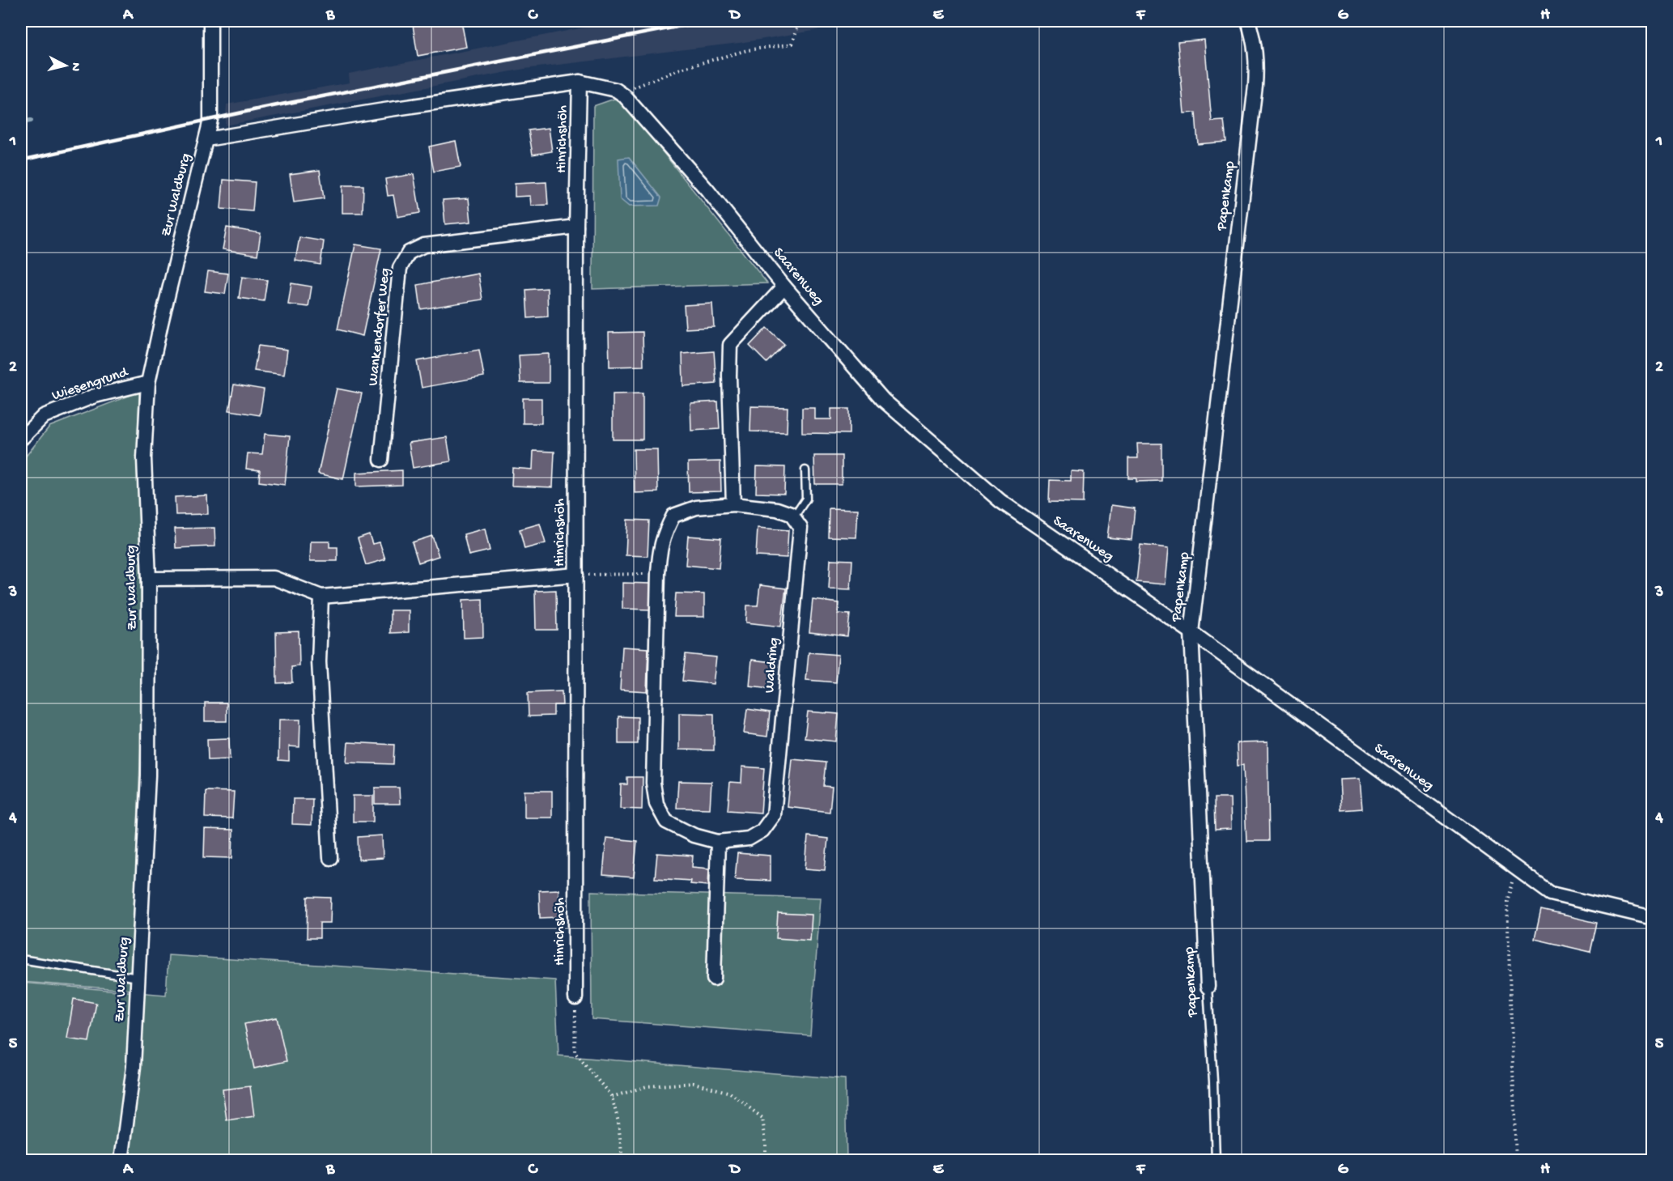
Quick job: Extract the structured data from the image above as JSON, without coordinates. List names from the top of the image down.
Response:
{
  "streets": {
    "street": [
      "Hinrichshöh",
      "Zur Waldburg",
      "Papenkamp",
      "Saarenweg",
      "Wankendorfer Weg",
      "Wiesengrund",
      "Waldring"
    ]
  },
  "crossings": [
    ["Hinrichshöh", "Zur Waldburg"],
    ["Hinrichshöh", "Saarenweg"],
    ["Hinrichshöh", "Wankendorfer Weg"],
    ["Zur Waldburg", "Wiesengrund"],
    ["Papenkamp", "Saarenweg"]
  ],
  "north": "right",
  "grid": {
    "columns": [
      "A",
      "B",
      "C",
      "D",
      "E",
      "F",
      "G",
      "H"
    ],
    "rows": [
      "1",
      "2",
      "3",
      "4",
      "5"
    ]
  }
}
